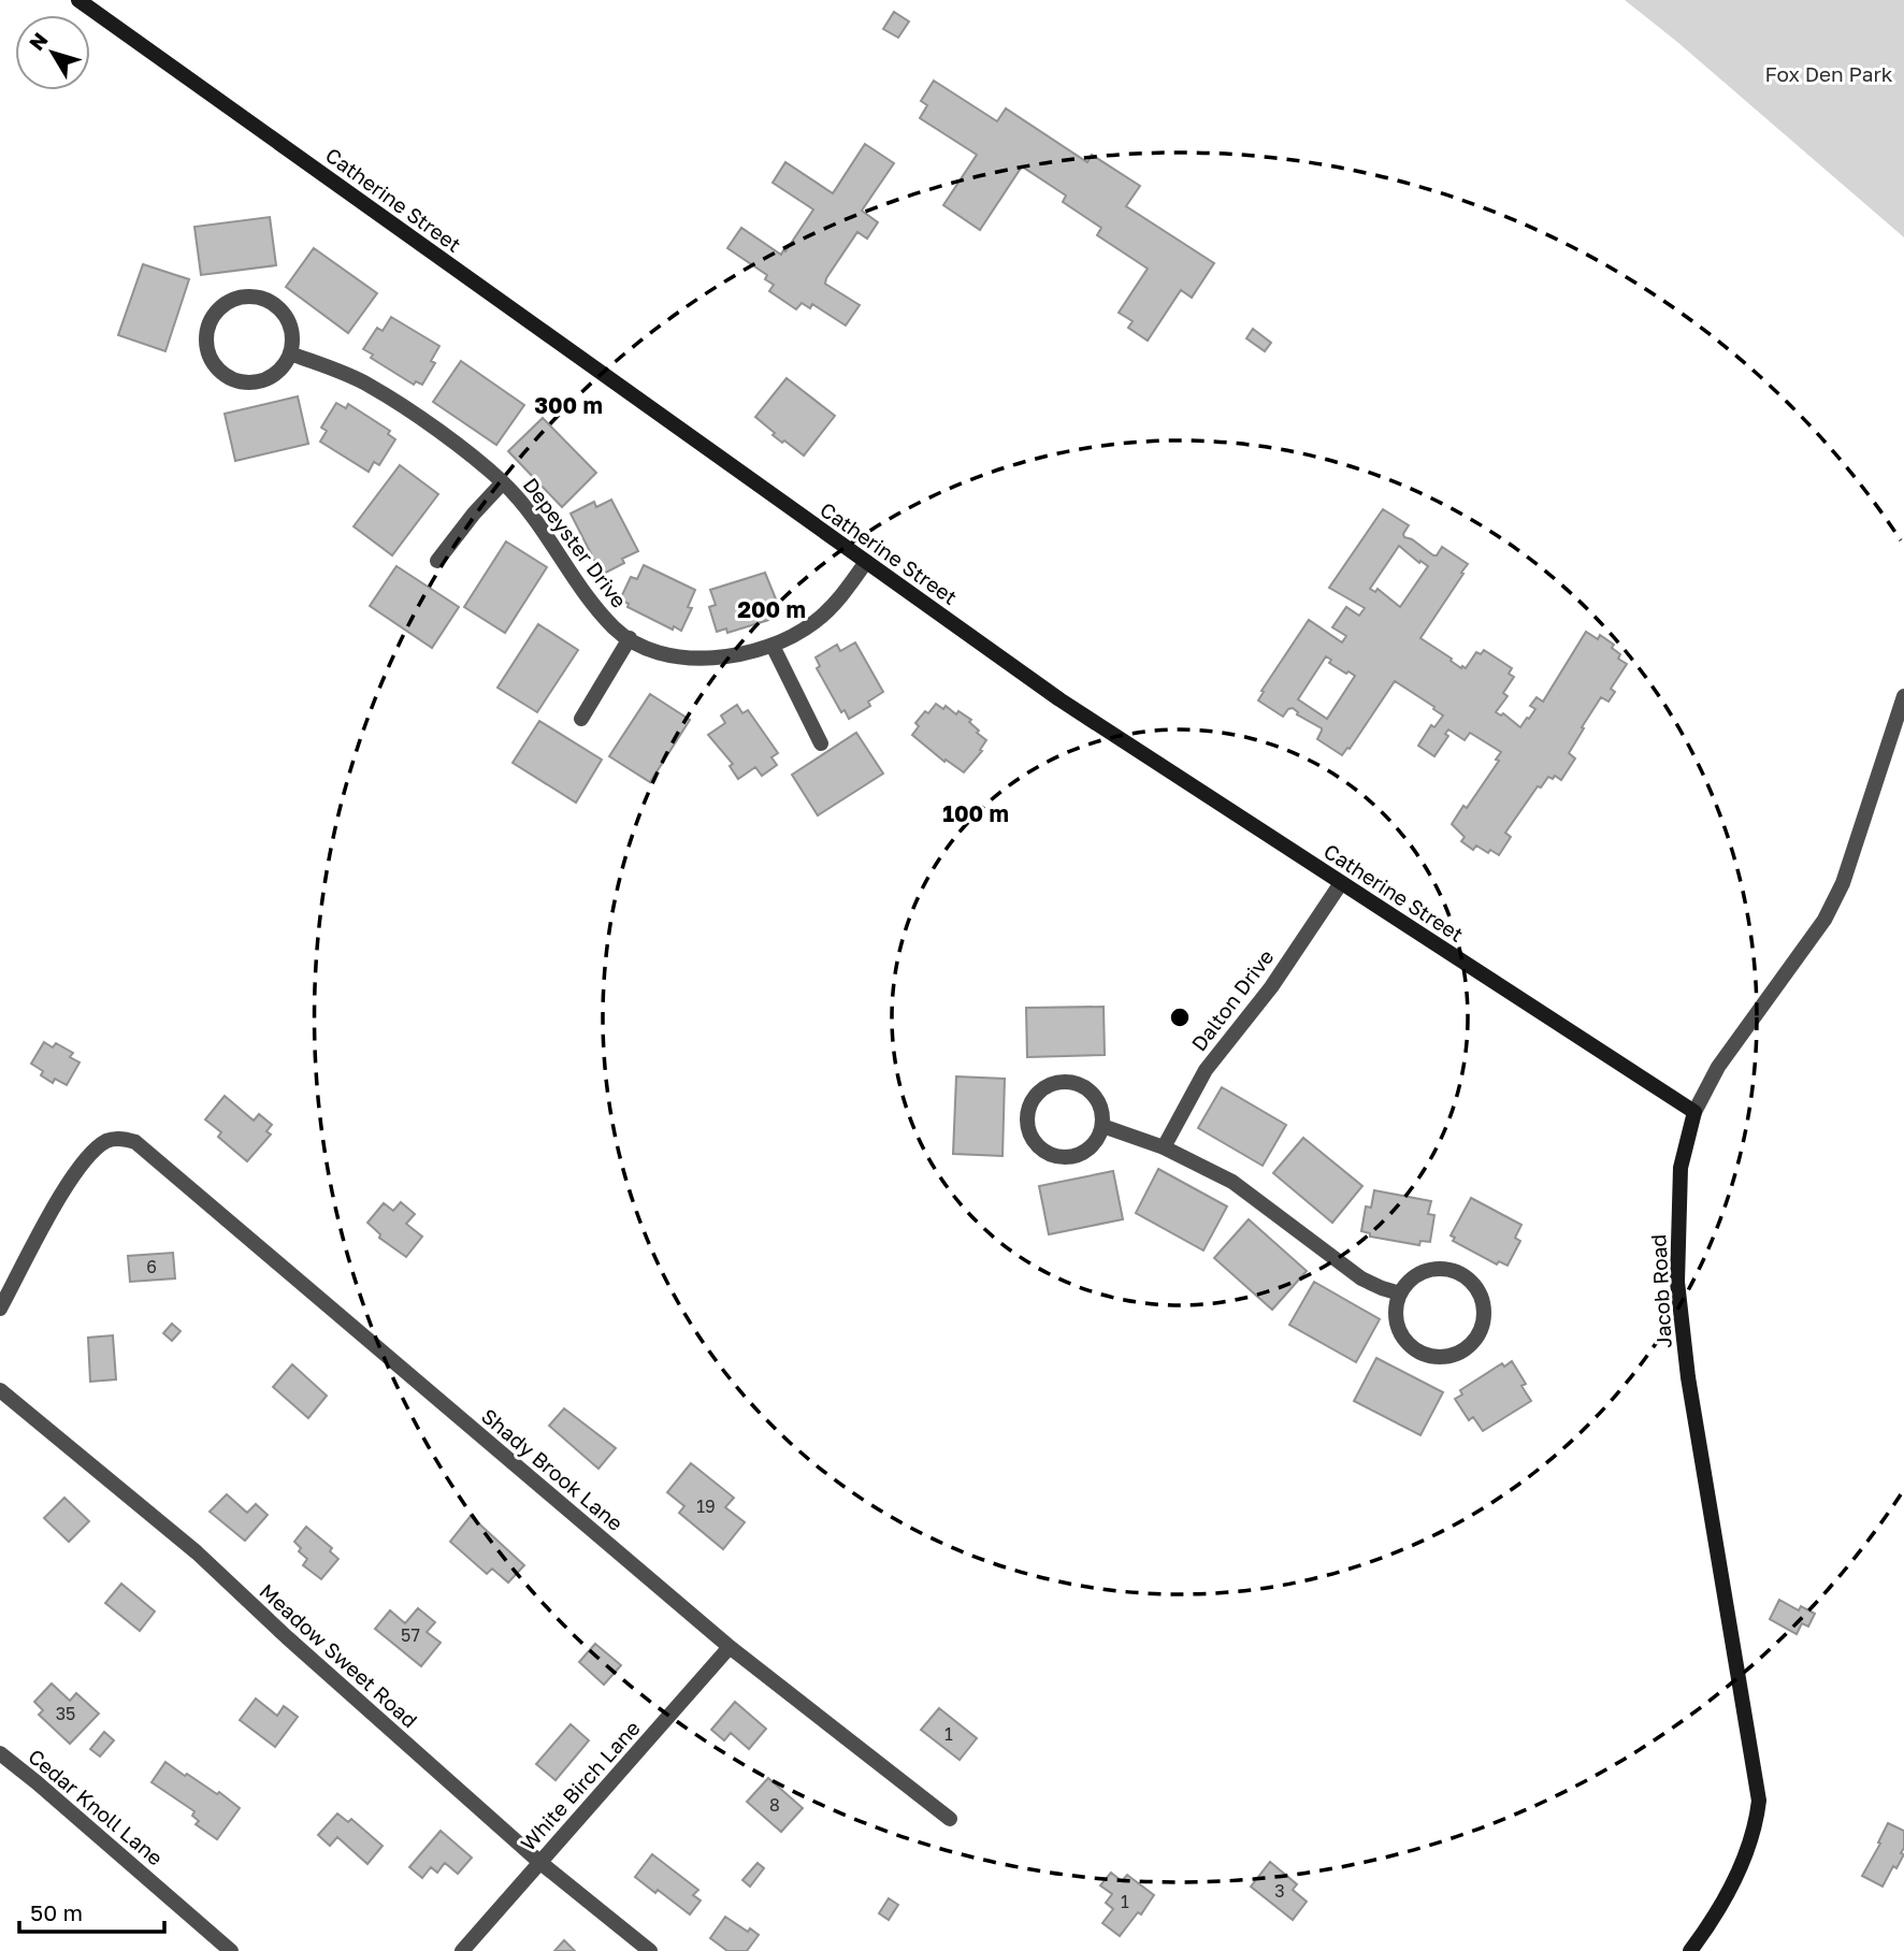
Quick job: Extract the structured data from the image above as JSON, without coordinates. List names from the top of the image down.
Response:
{
  "streets": {
    "street": [
      "Catherine Street",
      "Depeyster Drive",
      "Dalton Drive",
      "Jacob Road",
      "Shady Brook Lane",
      "Meadow Sweet Road",
      "White Birch Lane",
      "Cedar Knoll Lane"
    ]
  },
  "crossings": [
    ["Catherine Street", "Depeyster Drive"],
    ["Catherine Street", "Dalton Drive"],
    ["Catherine Street", "Jacob Road"],
    ["Shady Brook Lane", "White Birch Lane"],
    ["Meadow Sweet Road", "White Birch Lane"]
  ],
  "parks": ["Fox Den Park"],
  "house_numbers": [
    "6",
    "19",
    "57",
    "35",
    "1",
    "8",
    "3",
    "1"
  ],
  "scale_bar": "50 m",
  "north": "top left",
  "rings": ["300 m", "200 m", "100 m"]
}
